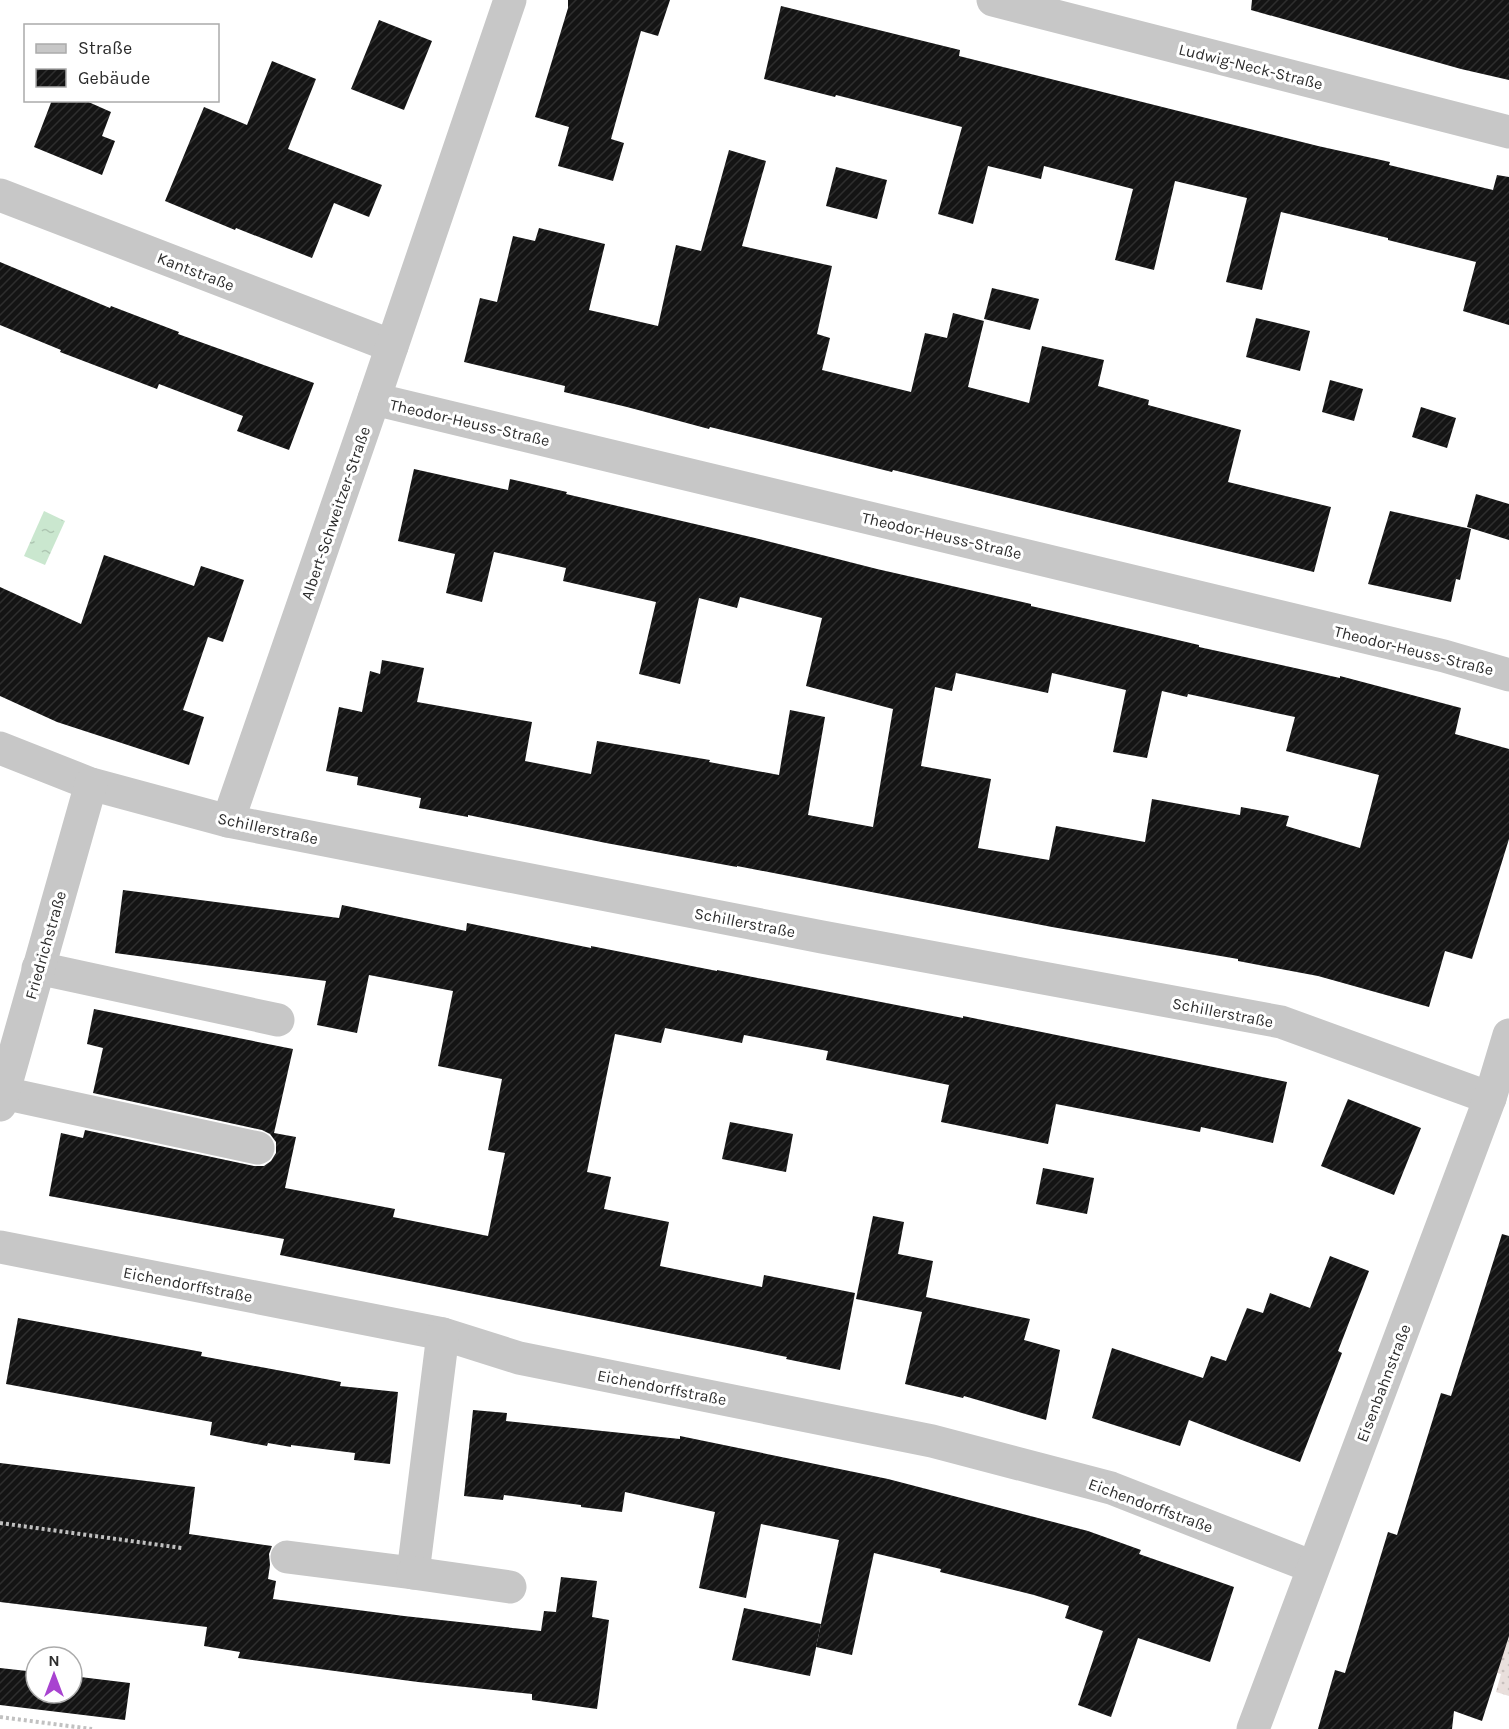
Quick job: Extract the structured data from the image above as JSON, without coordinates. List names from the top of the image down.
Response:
{
  "streets": {
    "street": [
      "Ludwig-Neck-Straße",
      "Kantstraße",
      "Theodor-Heuss-Straße",
      "Albert-Schweitzer-Straße",
      "Schillerstraße",
      "Friedrichstraße",
      "Eichendorffstraße",
      "Eisenbahnstraße"
    ]
  },
  "crossings": [
    ["Kantstraße", "Albert-Schweitzer-Straße"],
    ["Theodor-Heuss-Straße", "Albert-Schweitzer-Straße"],
    ["Albert-Schweitzer-Straße", "Schillerstraße"],
    ["Schillerstraße", "Friedrichstraße"],
    ["Schillerstraße", "Eisenbahnstraße"],
    ["Eichendorffstraße", "Eisenbahnstraße"]
  ],
  "legend": ["Straße", "Gebäude"],
  "north": "top"
}
